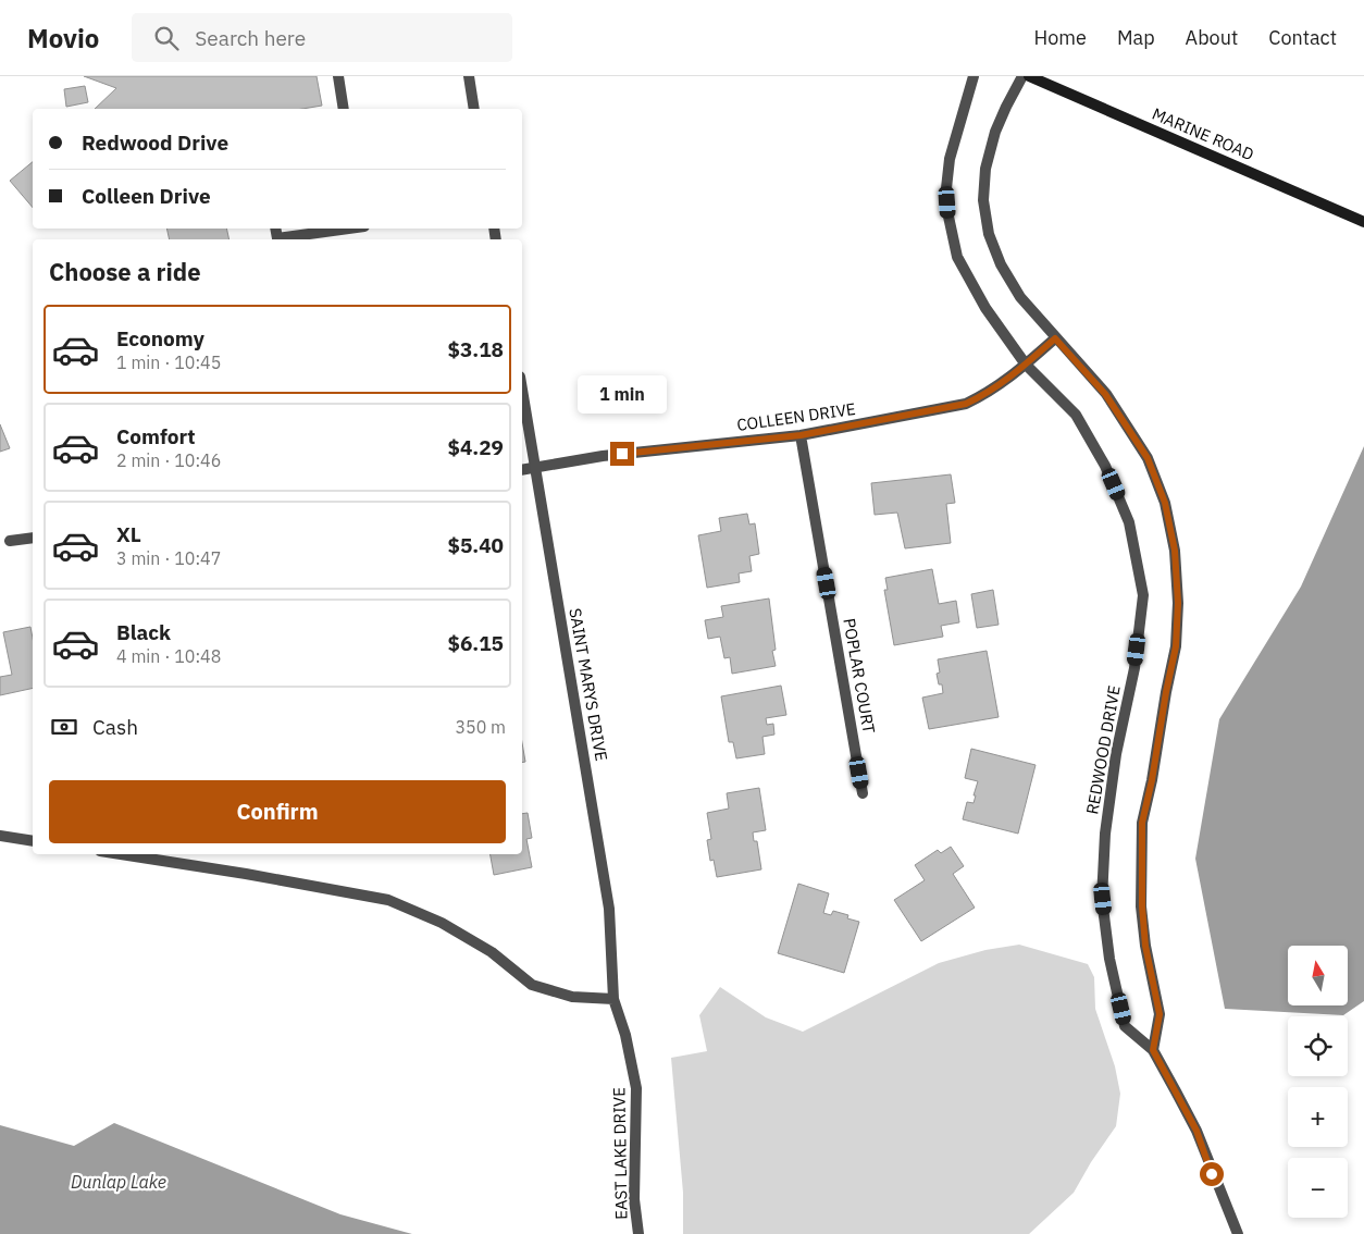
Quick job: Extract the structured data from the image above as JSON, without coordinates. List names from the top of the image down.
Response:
{
  "streets": {
    "main road": ["MARINE ROAD"],
    "street": [
      "COLLEEN DRIVE",
      "POPLAR COURT",
      "SAINT MARYS DRIVE",
      "REDWOOD DRIVE",
      "EAST LAKE DRIVE"
    ]
  },
  "crossings": [
    ["COLLEEN DRIVE", "POPLAR COURT"],
    ["COLLEEN DRIVE", "SAINT MARYS DRIVE"],
    ["COLLEEN DRIVE", "REDWOOD DRIVE"],
    ["SAINT MARYS DRIVE", "EAST LAKE DRIVE"]
  ],
  "water": ["Dunlap Lake"],
  "north": "top",
  "page": {
    "header": "Movio",
    "search": "Search here",
    "nav": [
      "Home",
      "Map",
      "About",
      "Contact"
    ],
    "banner": ["Redwood Drive", "Colleen Drive"],
    "heading": "Choose a ride",
    "list": [
      {
        "name": "Economy",
        "note": "1 min · 10:45",
        "value": "$3.18"
      },
      {
        "name": "Comfort",
        "note": "2 min · 10:46",
        "value": "$4.29"
      },
      {
        "name": "XL",
        "note": "3 min · 10:47",
        "value": "$5.40"
      },
      {
        "name": "Black",
        "note": "4 min · 10:48",
        "value": "$6.15"
      }
    ],
    "bubble": "1 min",
    "pay": ["Cash", "350 m"],
    "buttons": "Confirm",
    "map_buttons": ["+", "−"]
  }
}
